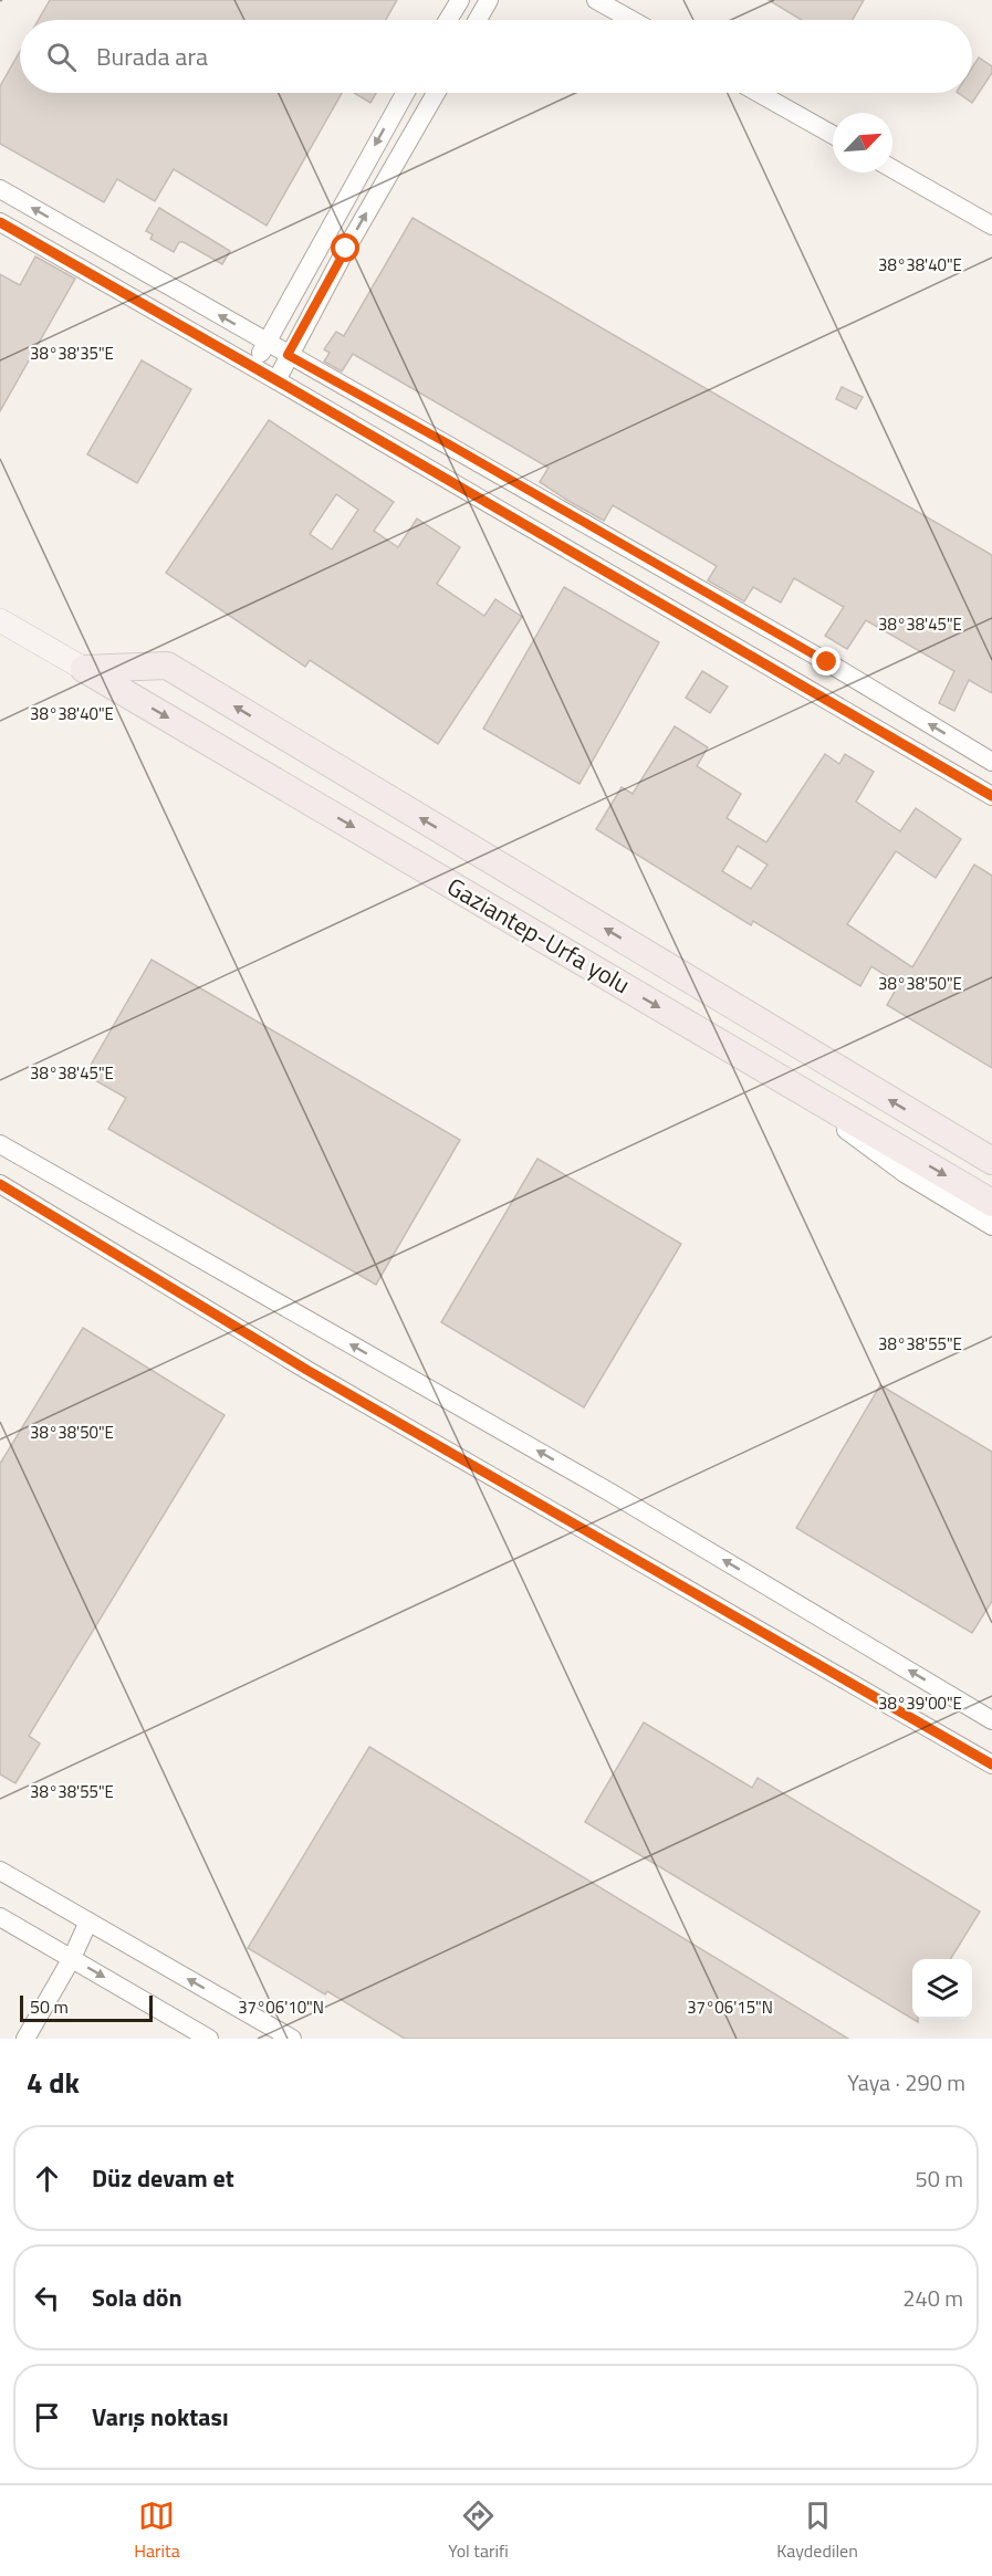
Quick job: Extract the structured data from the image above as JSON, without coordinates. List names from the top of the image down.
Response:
{
  "streets": {
    "highway": ["Gaziantep-Urfa yolu"]
  },
  "scale_bar": "50 m",
  "north": "top right",
  "page": {
    "search": "Burada ara",
    "scale": "50 m",
    "heading": ["4 dk", "Yaya · 290 m"],
    "list": [
      ["Düz devam et", "50 m"],
      ["Sola dön", "240 m"],
      "Varış noktası"
    ],
    "nav": ["Harita", "Yol tarifi", "Kaydedilen"]
  },
  "coordinates": [
    "38°38'40\"E",
    "38°38'35\"E",
    "38°38'45\"E",
    "38°38'50\"E",
    "38°38'55\"E",
    "38°39'00\"E",
    "37°06'10\"N",
    "37°06'15\"N"
  ]
}
